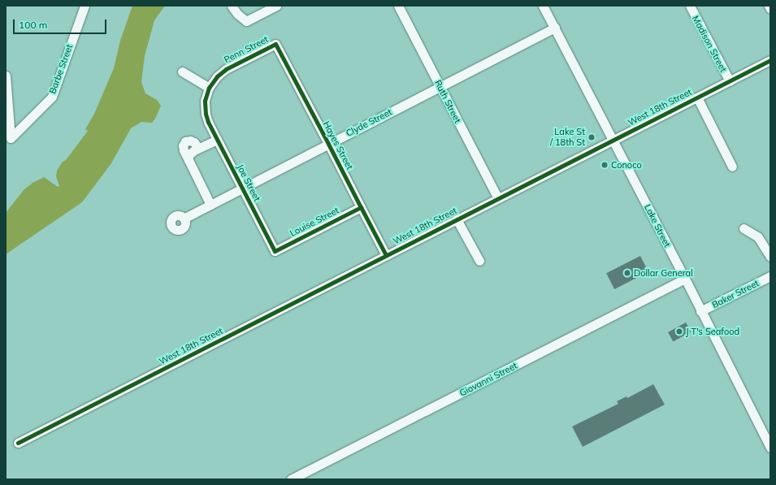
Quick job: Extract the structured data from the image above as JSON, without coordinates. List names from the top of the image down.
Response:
{
  "streets": {
    "street": [
      "Madison Street",
      "Penn Street",
      "Barbe Street",
      "Ruth Street",
      "West 18th Street",
      "Clyde Street",
      "Hayes Street",
      "Joe Street",
      "Louise Street",
      "Lake Street",
      "Baker Street",
      "Giovanni Street"
    ]
  },
  "crossings": [
    ["Madison Street", "West 18th Street"],
    ["Penn Street", "Hayes Street"],
    ["Penn Street", "Joe Street"],
    ["Ruth Street", "West 18th Street"],
    ["Ruth Street", "Clyde Street"],
    ["West 18th Street", "Hayes Street"],
    ["West 18th Street", "Lake Street"],
    ["Clyde Street", "Hayes Street"],
    ["Clyde Street", "Joe Street"],
    ["Clyde Street", "Lake Street"],
    ["Hayes Street", "Louise Street"],
    ["Joe Street", "Louise Street"],
    ["Lake Street", "Baker Street"],
    ["Lake Street", "Giovanni Street"]
  ],
  "places": [
    "Lake St / 18th St",
    "Conoco",
    "Dollar General",
    "J T's Seafood"
  ],
  "scale_bar": "100 m"
}
